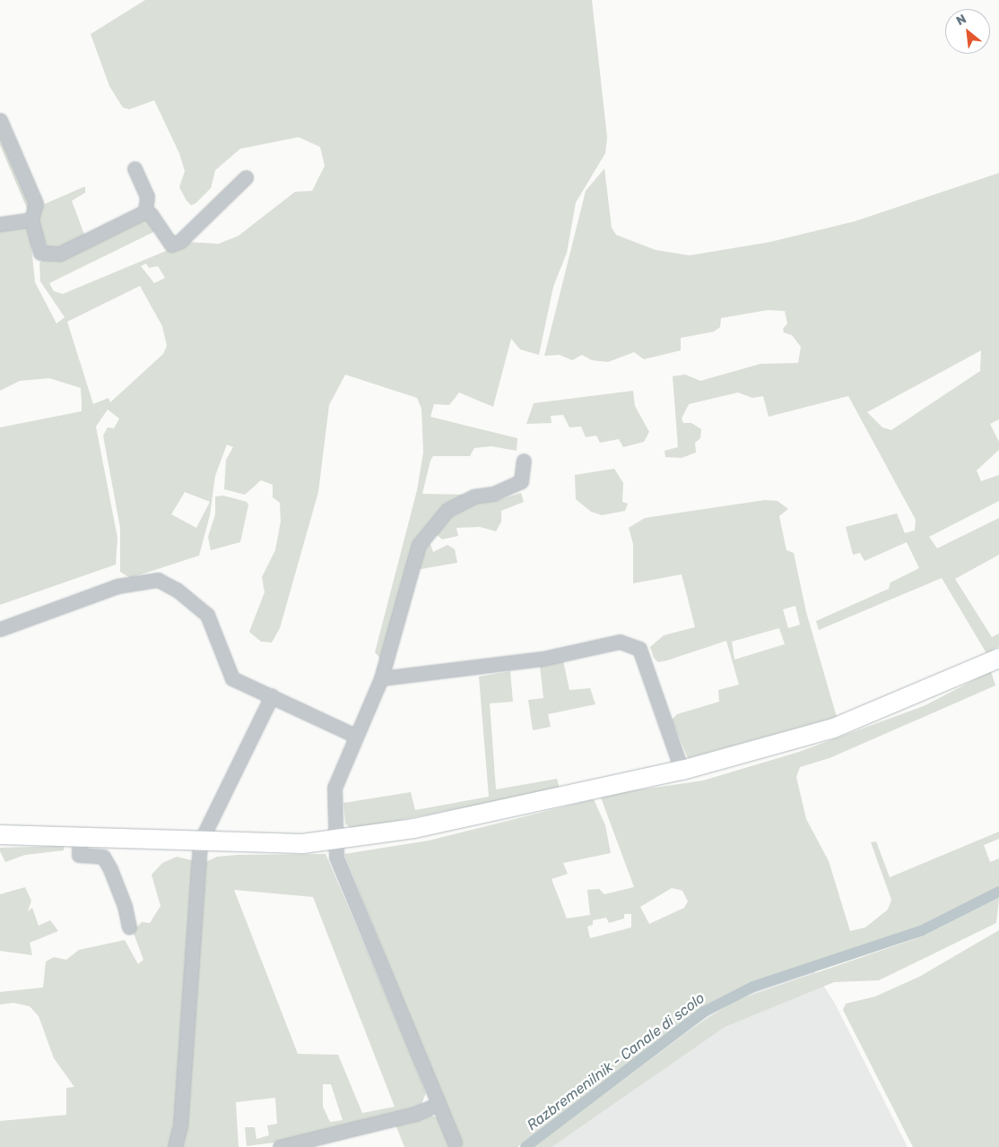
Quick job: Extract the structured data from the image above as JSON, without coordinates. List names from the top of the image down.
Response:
{
  "water": ["Razbremenilnik - Canale di scolo"],
  "north": "top left"
}
